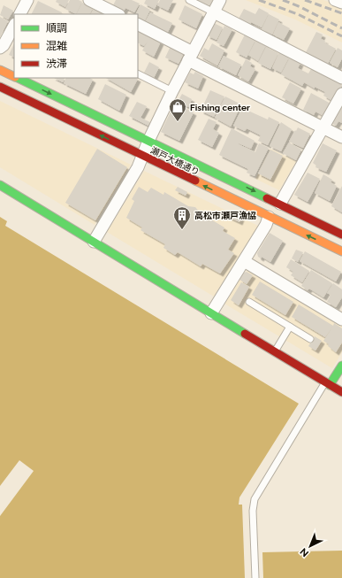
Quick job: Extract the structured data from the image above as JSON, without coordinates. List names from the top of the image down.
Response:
{
  "streets": {
    "street": ["瀬戸大橋通り"]
  },
  "places": {
    "shop": ["Fishing center"],
    "building": ["高松市瀬戸漁協"]
  },
  "legend": ["順調", "混雑", "渋滞"],
  "north": "bottom left"
}
